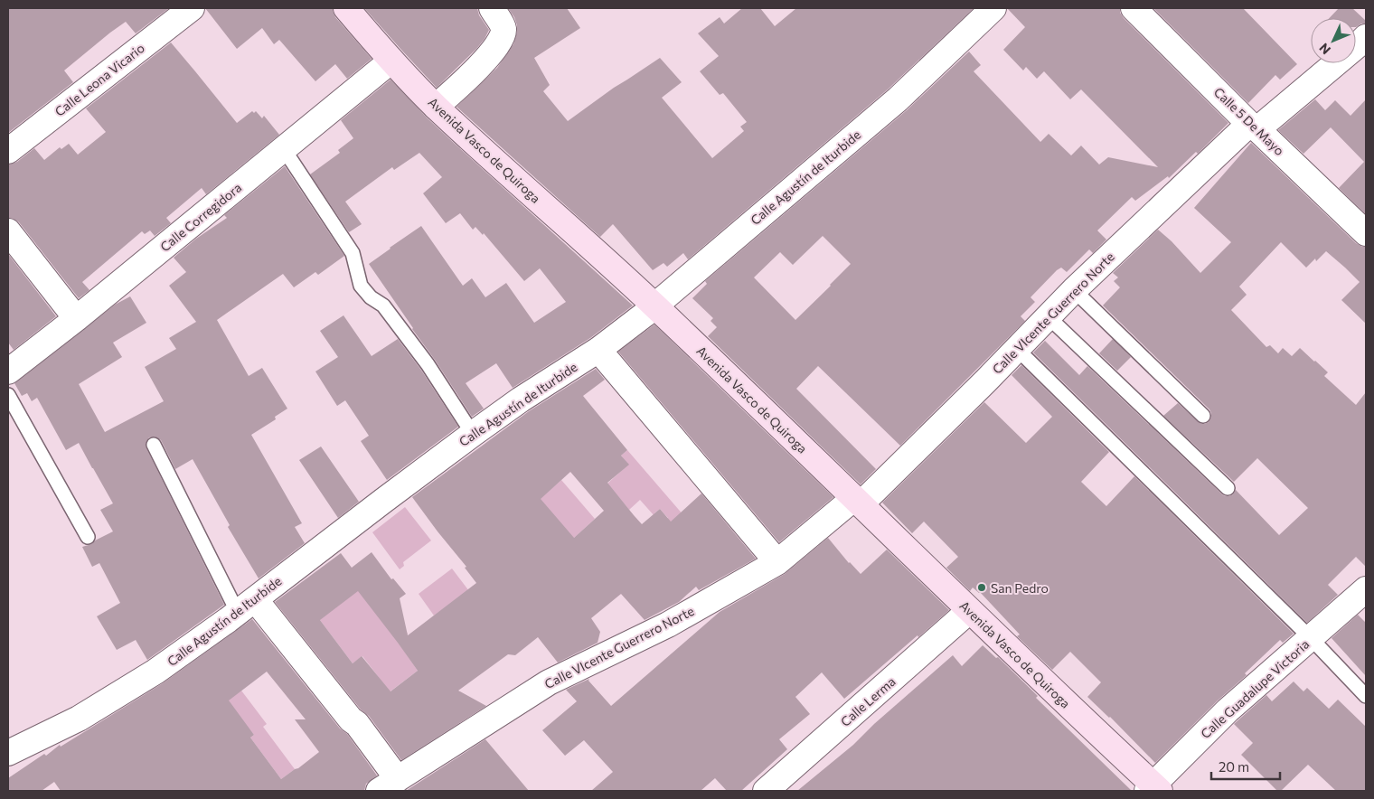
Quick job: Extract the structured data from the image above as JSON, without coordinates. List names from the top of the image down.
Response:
{
  "streets": {
    "street": [
      "Calle Leona Vicario",
      "Calle 5 De Mayo",
      "Avenida Vasco de Quiroga",
      "Calle Agustín de Iturbide",
      "Calle Corregidora",
      "Calle VIcente Guerrero Norte",
      "Calle Guadalupe Victoria",
      "Calle Lerma"
    ]
  },
  "crossings": [
    ["Calle 5 De Mayo", "Calle VIcente Guerrero Norte"],
    ["Avenida Vasco de Quiroga", "Calle Agustín de Iturbide"],
    ["Avenida Vasco de Quiroga", "Calle Corregidora"],
    ["Avenida Vasco de Quiroga", "Calle VIcente Guerrero Norte"],
    ["Avenida Vasco de Quiroga", "Calle Guadalupe Victoria"],
    ["Avenida Vasco de Quiroga", "Calle Lerma"]
  ],
  "places": ["San Pedro"],
  "scale_bar": "20 m",
  "north": "bottom left"
}
